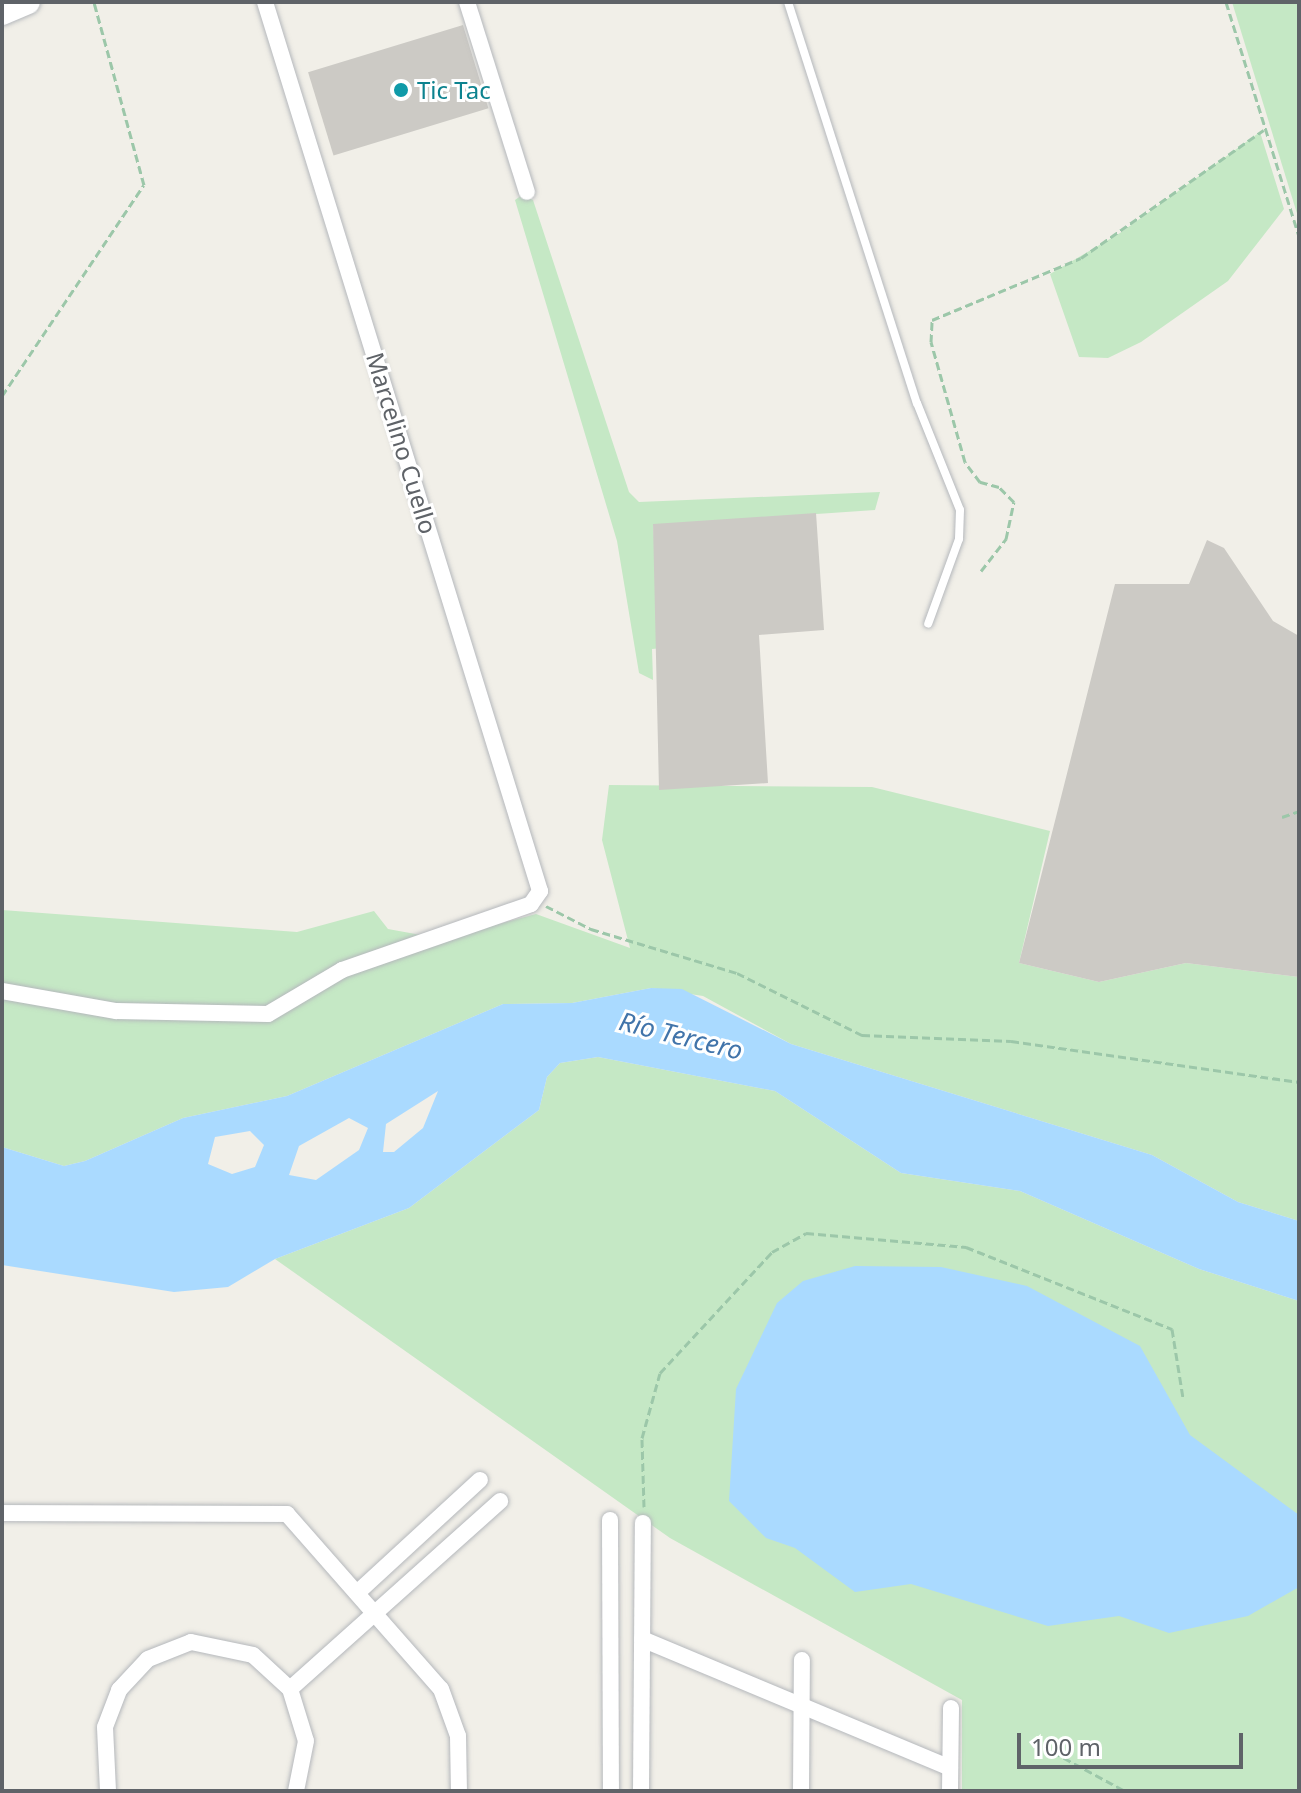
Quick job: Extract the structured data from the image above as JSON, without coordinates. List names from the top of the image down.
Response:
{
  "streets": {
    "street": ["Marcelino Cuello"]
  },
  "water": ["Río Tercero"],
  "places": ["Tic Tac"],
  "scale_bar": "100 m"
}
